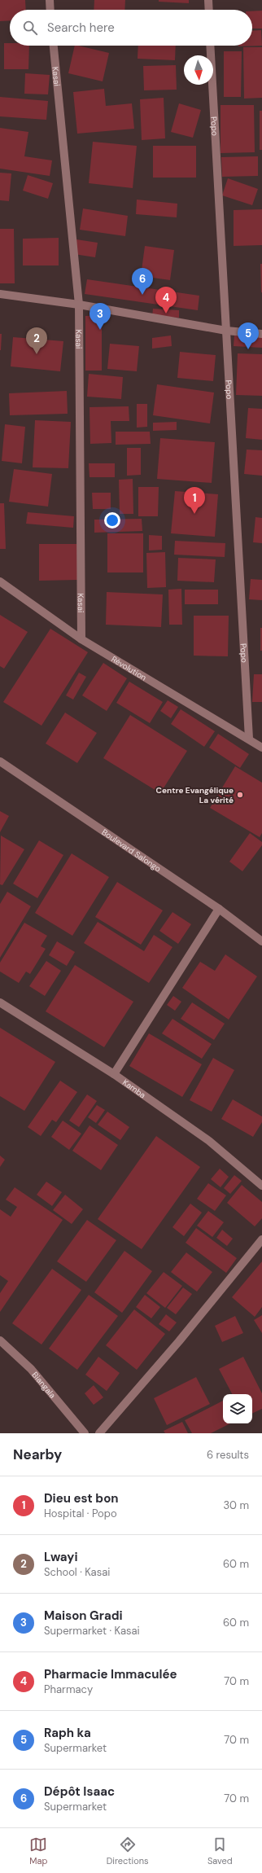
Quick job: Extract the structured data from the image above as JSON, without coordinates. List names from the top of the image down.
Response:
{
  "streets": {
    "street": [
      "Kasai",
      "Popo",
      "Révolution",
      "Boulevard Salongo",
      "Kamba",
      "Biangala"
    ]
  },
  "crossings": [
    ["Kasai", "Révolution"],
    ["Popo", "Révolution"]
  ],
  "places": ["Centre Evangélique La vérité"],
  "north": "bottom",
  "page": {
    "search": "Search here",
    "pins": [
      "6",
      "4",
      "3",
      "5",
      "2",
      "1"
    ],
    "heading": ["Nearby", "6 results"],
    "list": [
      {
        "mark": "1",
        "name": "Dieu est bon",
        "note": "Hospital · Popo",
        "value": "30 m"
      },
      {
        "mark": "2",
        "name": "Lwayi",
        "note": "School · Kasai",
        "value": "60 m"
      },
      {
        "mark": "3",
        "name": "Maison Gradi",
        "note": "Supermarket · Kasai",
        "value": "60 m"
      },
      {
        "mark": "4",
        "name": "Pharmacie Immaculée",
        "note": "Pharmacy",
        "value": "70 m"
      },
      {
        "mark": "5",
        "name": "Raph ka",
        "note": "Supermarket",
        "value": "70 m"
      },
      {
        "mark": "6",
        "name": "Dépôt Isaac",
        "note": "Supermarket",
        "value": "70 m"
      }
    ],
    "nav": ["Map", "Directions", "Saved"]
  }
}
